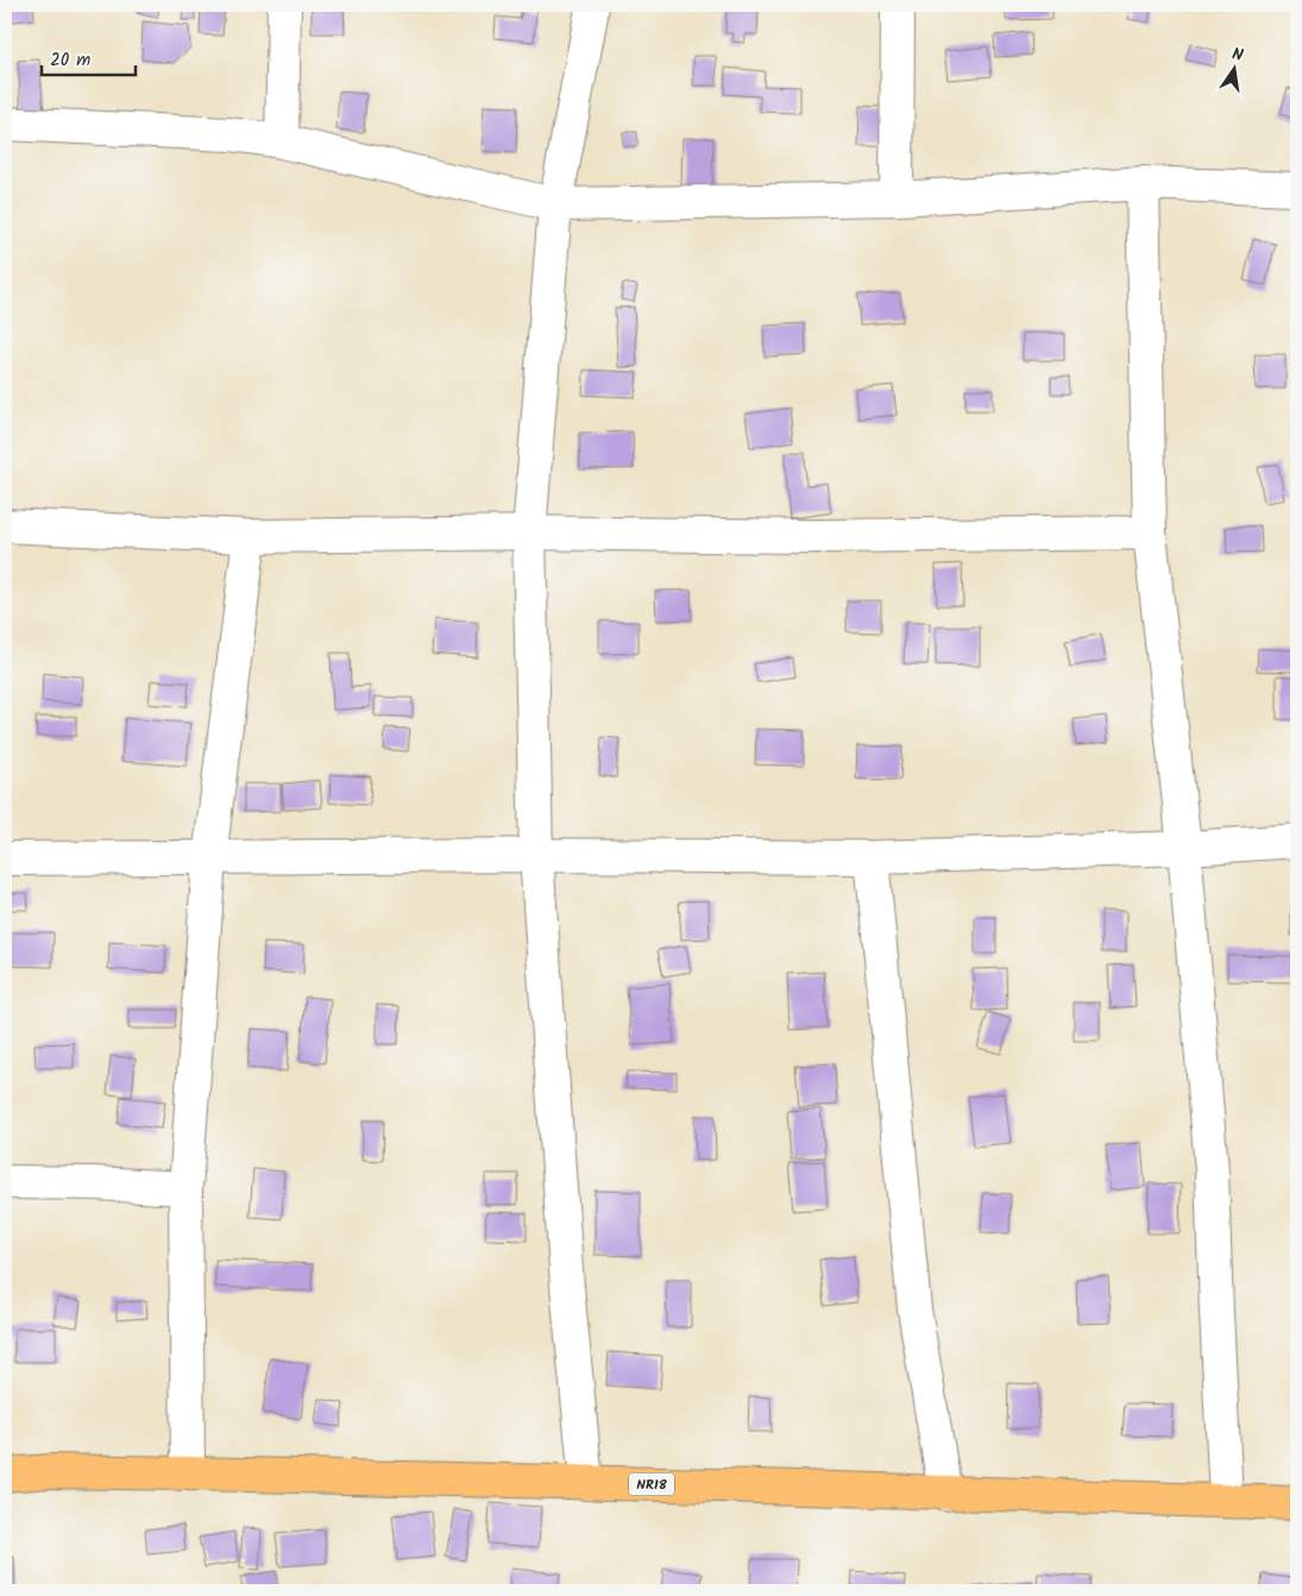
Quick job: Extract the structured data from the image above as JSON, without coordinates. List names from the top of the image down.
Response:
{
  "streets": {
    "main road": ["NR18"]
  },
  "scale_bar": "20 m",
  "north": "top"
}
